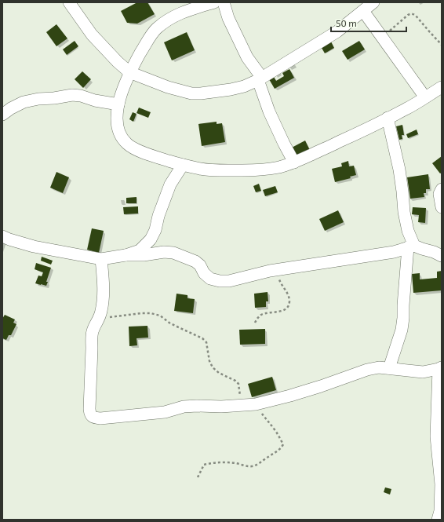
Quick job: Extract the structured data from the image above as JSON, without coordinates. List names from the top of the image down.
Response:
{
  "scale_bar": "50 m"
}
